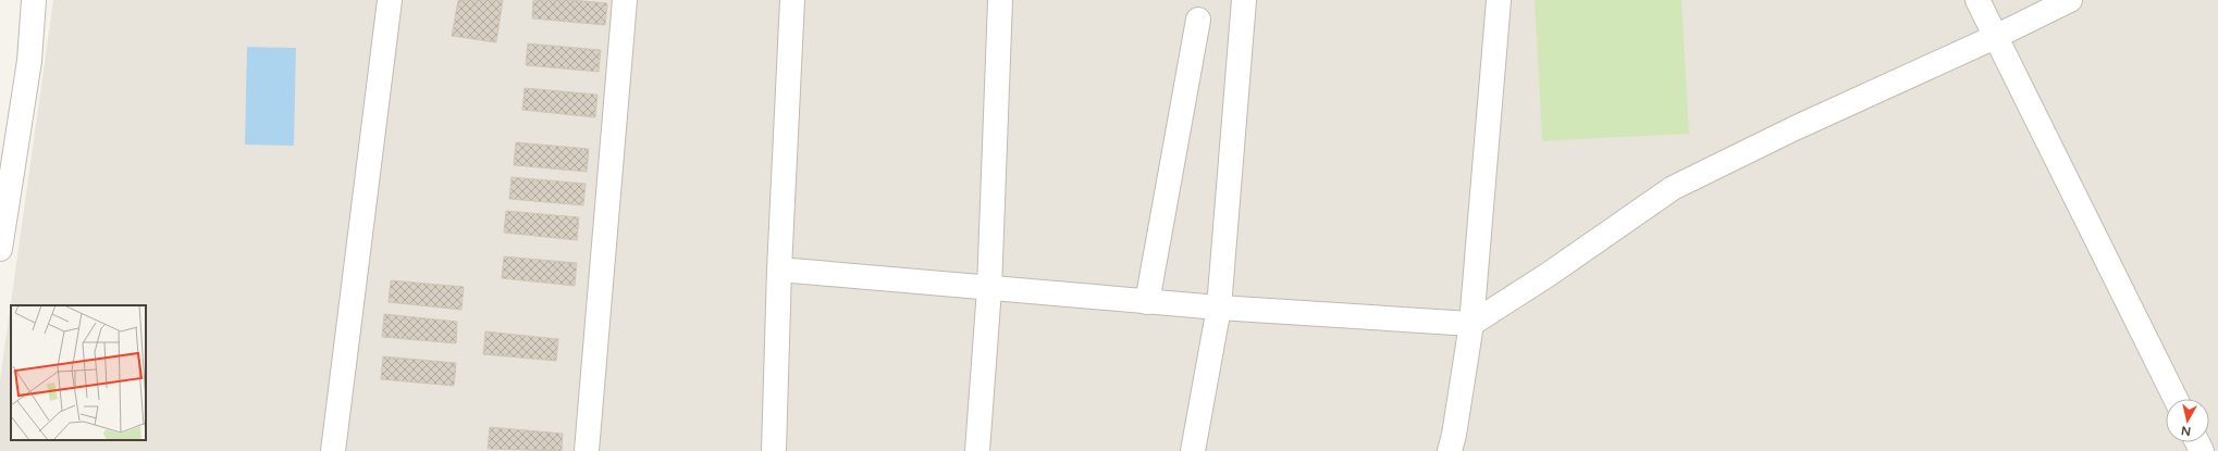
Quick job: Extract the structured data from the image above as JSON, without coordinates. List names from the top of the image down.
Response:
{
  "north": "bottom"
}
